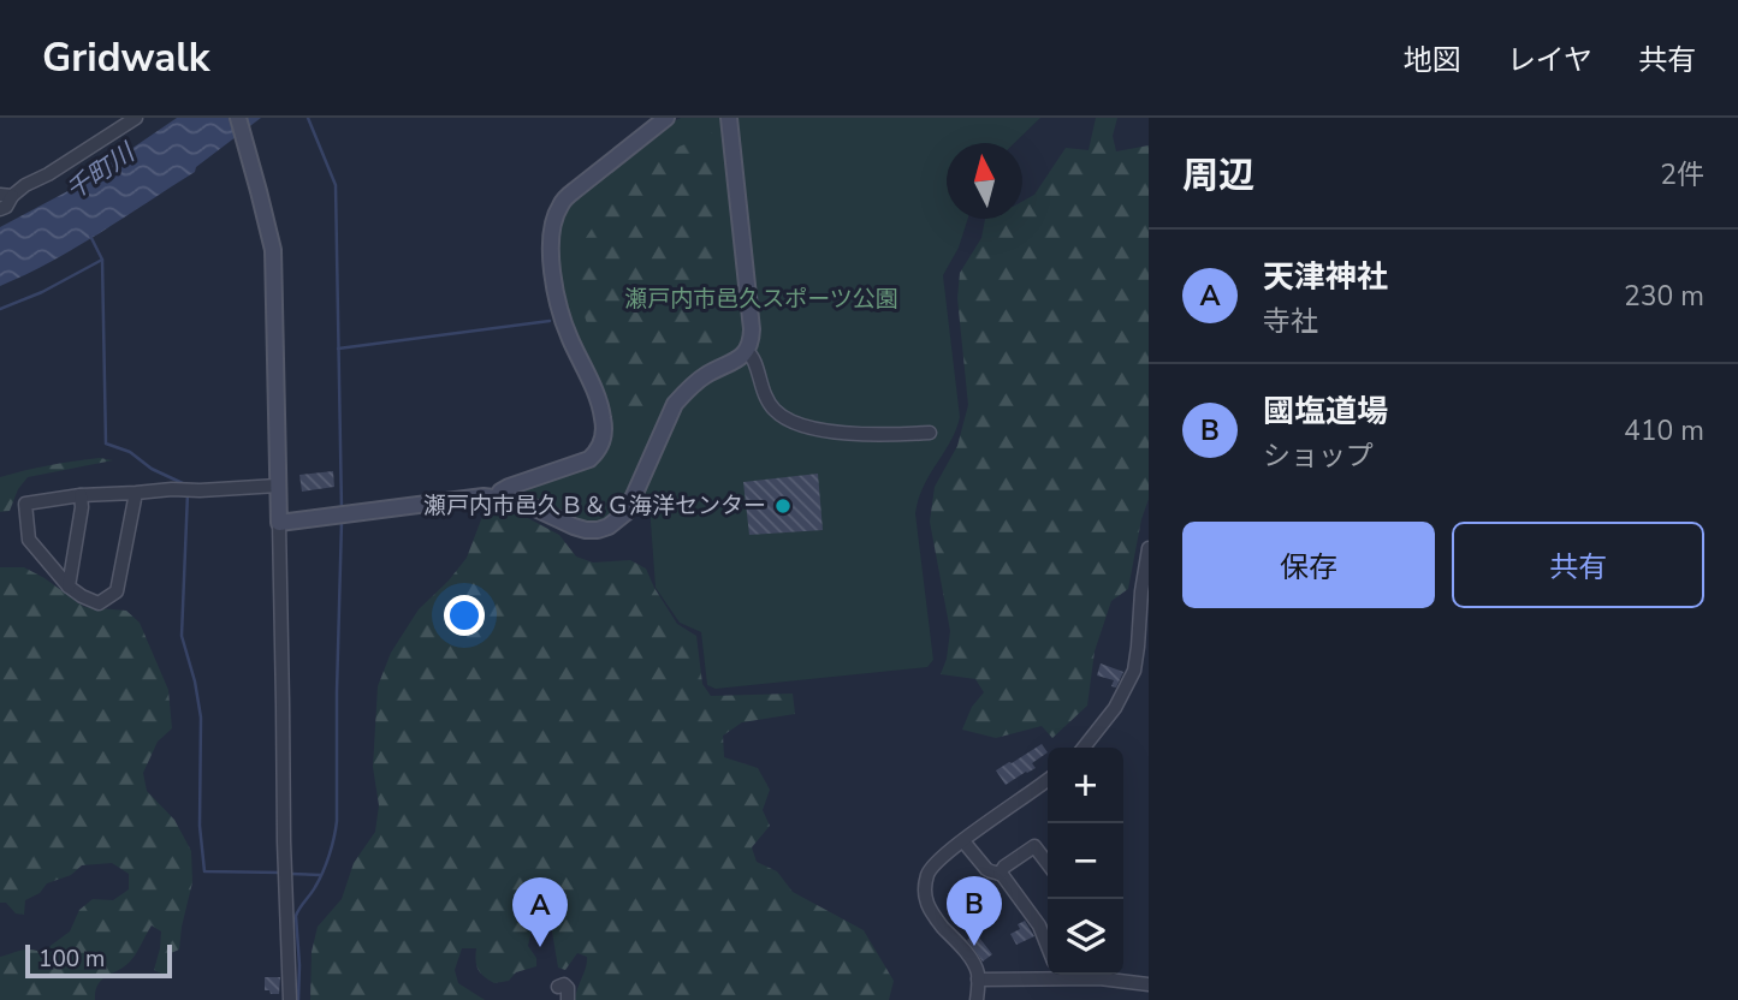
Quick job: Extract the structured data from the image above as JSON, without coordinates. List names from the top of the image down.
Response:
{
  "water": ["千町川"],
  "parks": ["瀬戸内市邑久スポーツ公園"],
  "places": ["瀬戸内市邑久Ｂ＆Ｇ海洋センター"],
  "scale_bar": "100 m",
  "north": "top",
  "page": {
    "header": "Gridwalk",
    "nav": ["地図", "レイヤ", "共有"],
    "heading": ["周辺", "2件"],
    "list": [
      {
        "mark": "A",
        "name": "天津神社",
        "note": "寺社",
        "value": "230 m"
      },
      {
        "mark": "B",
        "name": "國塩道場",
        "note": "ショップ",
        "value": "410 m"
      }
    ],
    "buttons": ["保存", "共有"],
    "map_buttons": ["+", "−"],
    "pins": ["B", "A"],
    "scale": "100 m"
  }
}
